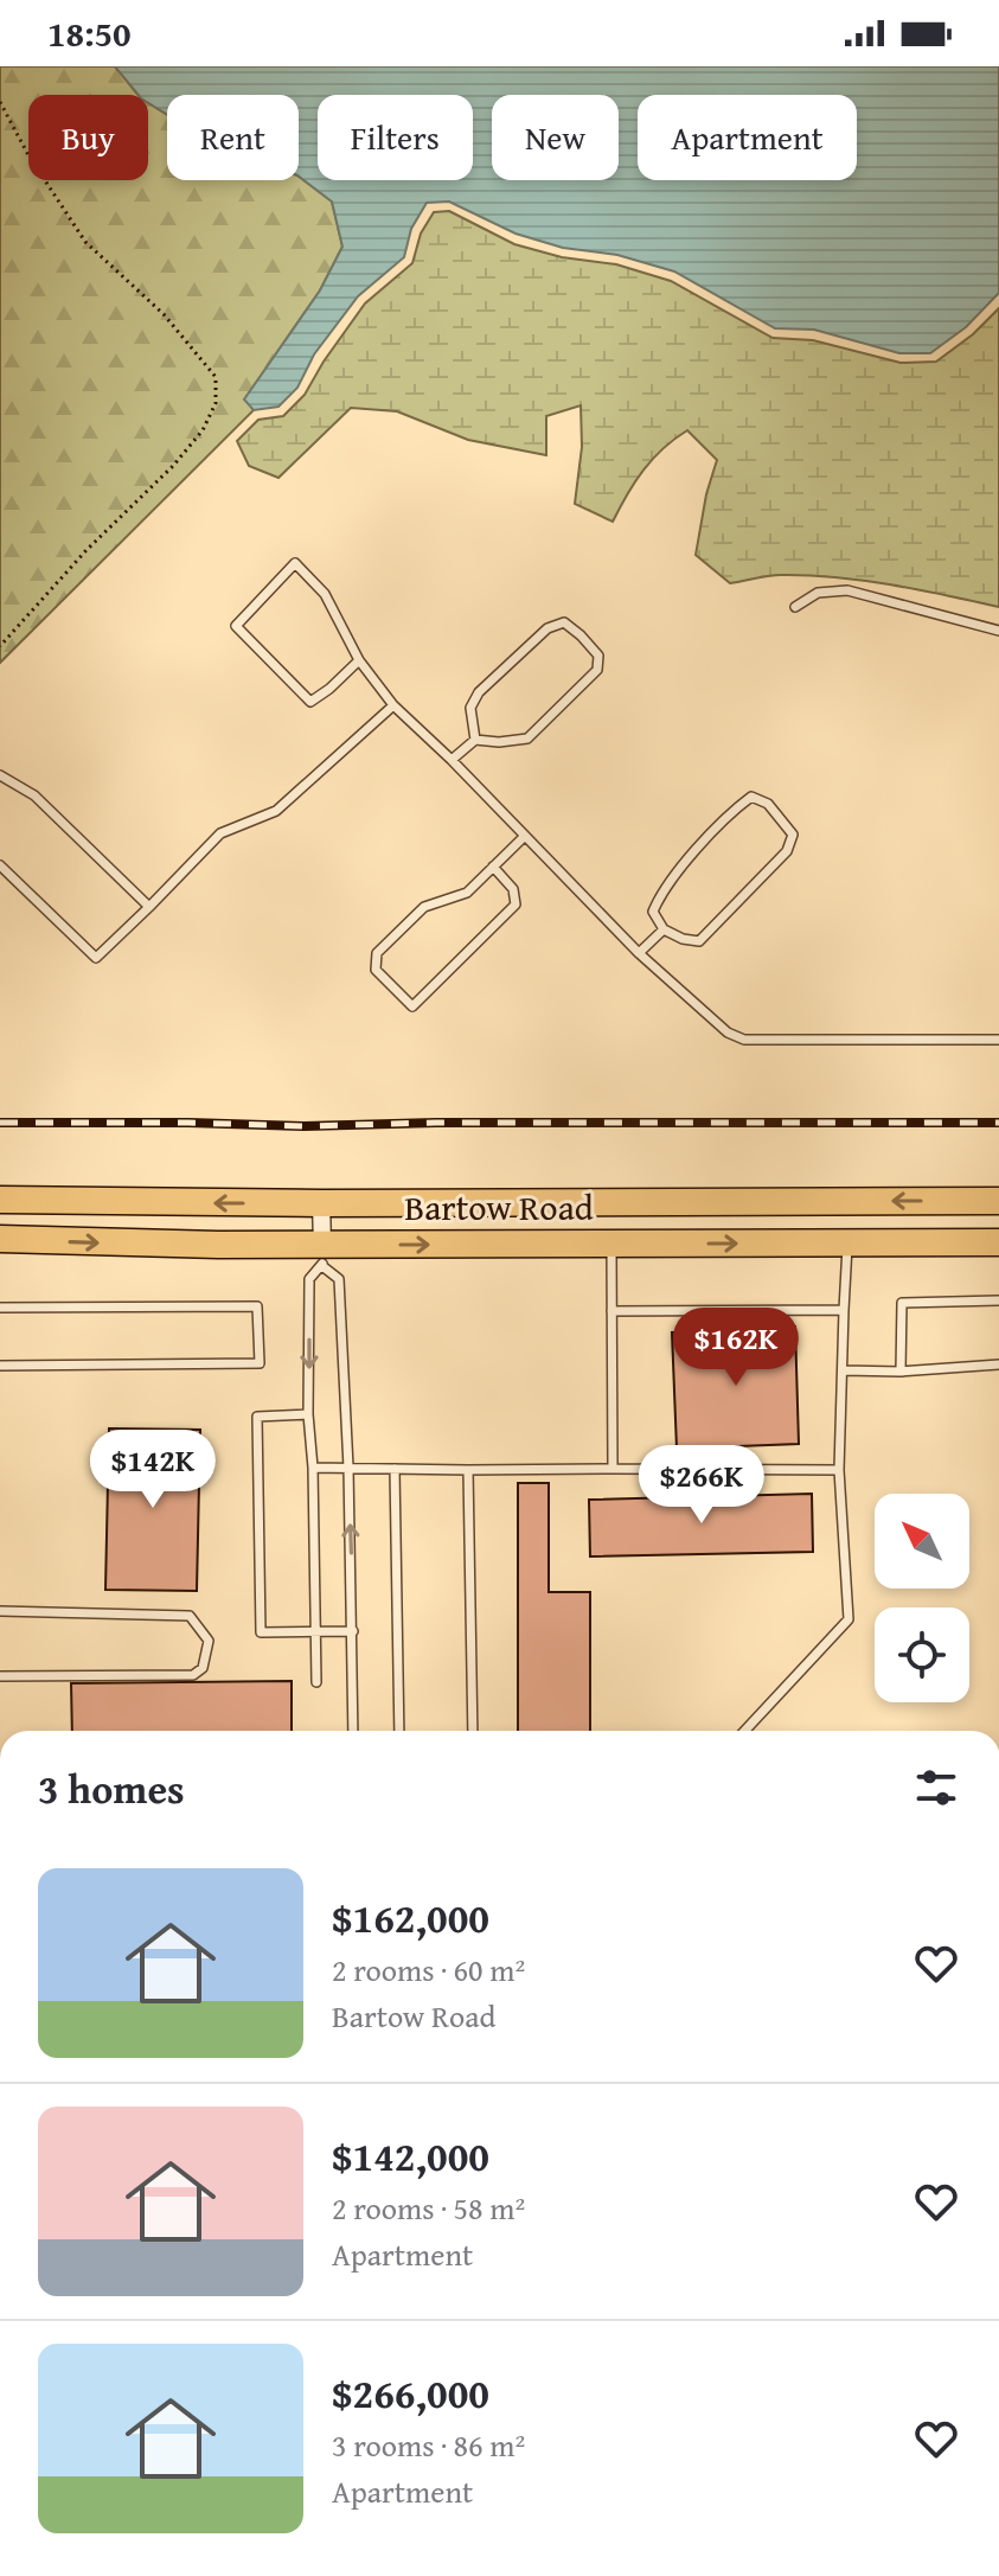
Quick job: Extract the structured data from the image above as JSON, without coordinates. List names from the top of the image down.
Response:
{
  "streets": {
    "main road": ["Bartow Road"]
  },
  "north": "top left",
  "page": {
    "status": "18:50",
    "chip": [
      "Buy",
      "Rent",
      "Filters",
      "New",
      "Apartment"
    ],
    "price": ["$162K", "$142K", "$266K"],
    "heading": "3 homes",
    "list": [
      {
        "name": "$162,000",
        "note": "2 rooms · 60 m² · Bartow Road"
      },
      {
        "name": "$142,000",
        "note": "2 rooms · 58 m² · Apartment"
      },
      {
        "name": "$266,000",
        "note": "3 rooms · 86 m² · Apartment"
      }
    ]
  }
}
